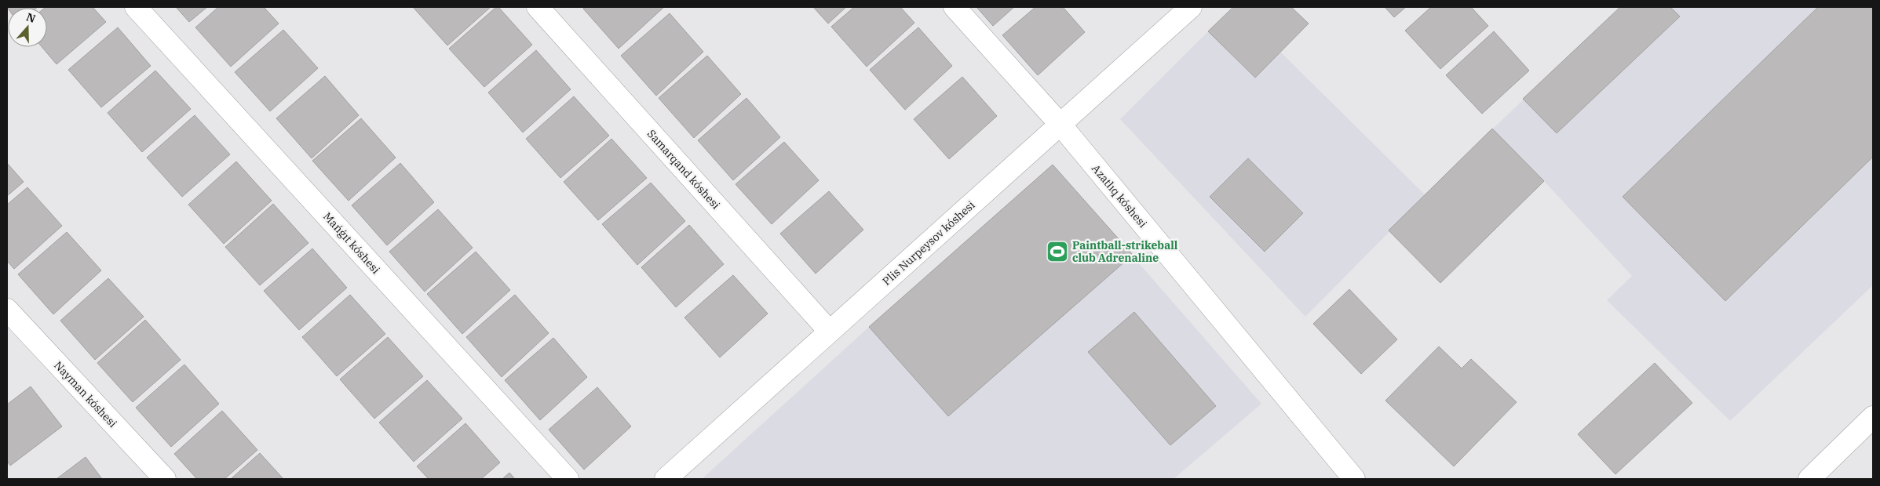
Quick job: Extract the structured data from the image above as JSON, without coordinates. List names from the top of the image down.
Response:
{
  "streets": {
    "street": [
      "Samarqand kóshesi",
      "Azatlıq kóshesi",
      "Mańǵıt kóshesi",
      "Plis Nurpeysov kóshesi",
      "Nayman kóshesi"
    ]
  },
  "crossings": [
    ["Samarqand kóshesi", "Plis Nurpeysov kóshesi"],
    ["Azatlıq kóshesi", "Plis Nurpeysov kóshesi"]
  ],
  "places": {
    "sports": ["Paintball-strikeball club Adrenaline"]
  },
  "north": "top"
}
